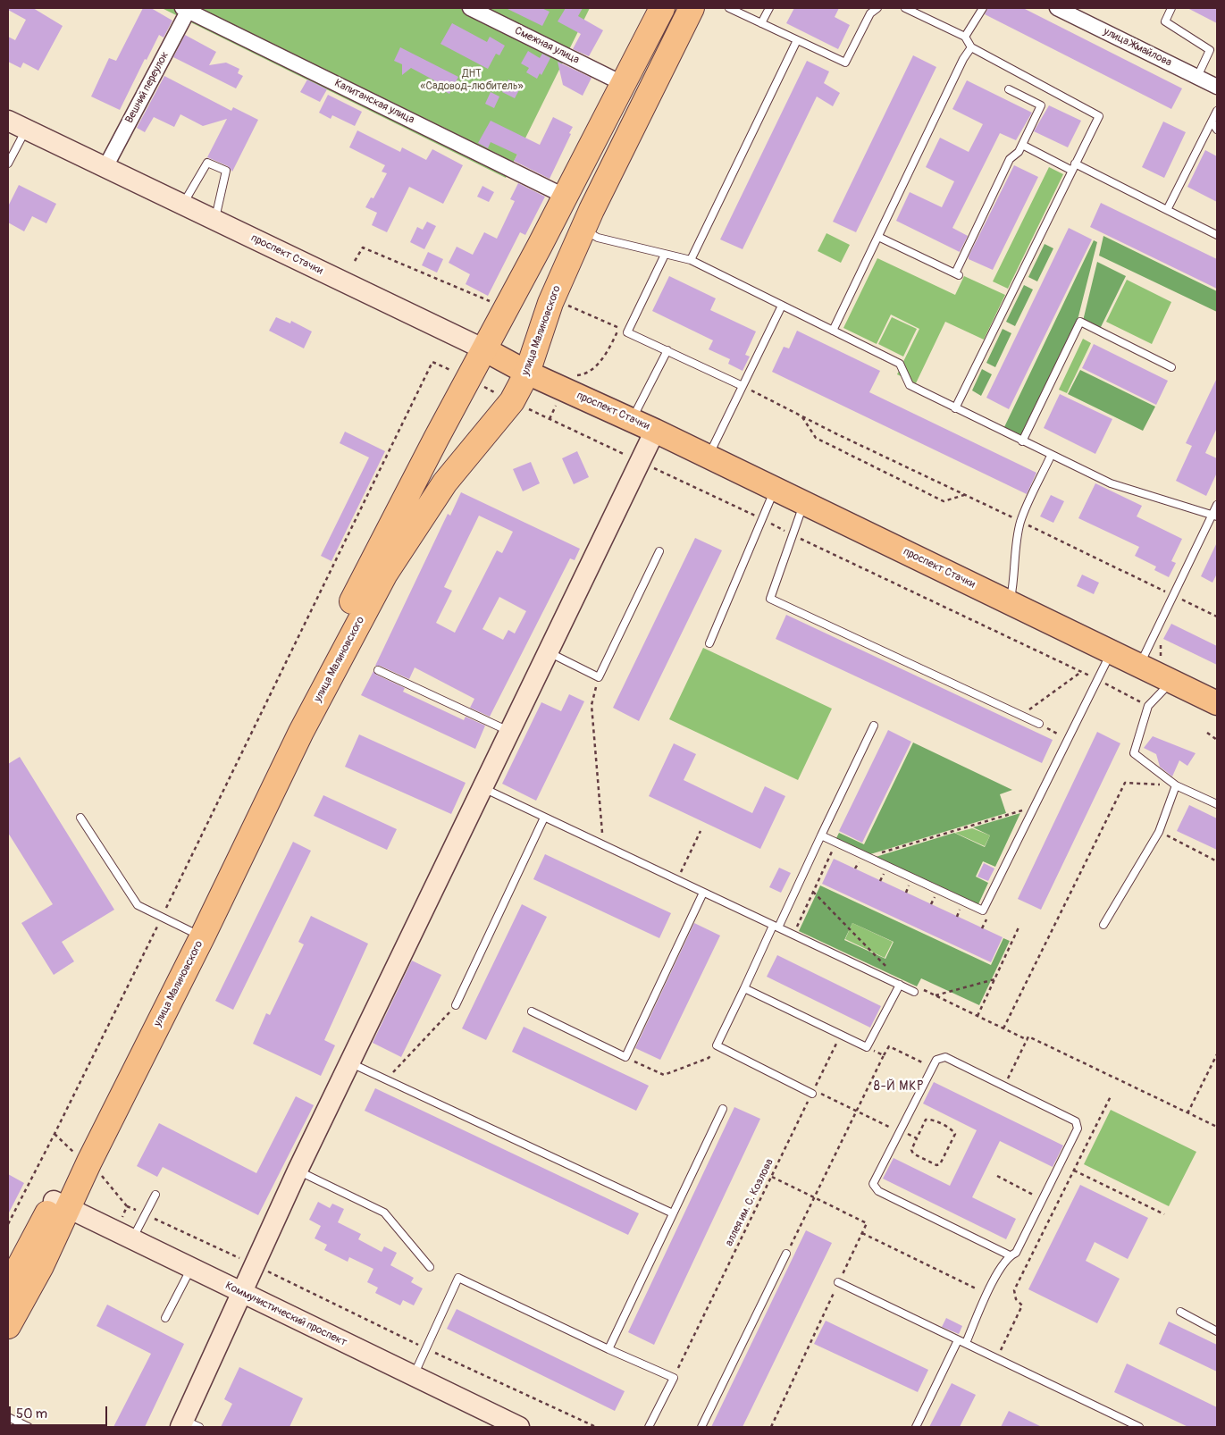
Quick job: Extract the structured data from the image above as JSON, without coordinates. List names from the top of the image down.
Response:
{
  "streets": {
    "highway": ["улица Малиновского"],
    "main road": ["проспект Стачки"],
    "street": [
      "Смежная улица",
      "улица Жмайлова",
      "Вешний переулок",
      "Капитанская улица",
      "Коммунистический проспект"
    ],
    "path": ["аллея им. С. Козлова"]
  },
  "crossings": [
    ["Смежная улица", "улица Малиновского"],
    ["Вешний переулок", "Капитанская улица"],
    ["Вешний переулок", "проспект Стачки"],
    ["Капитанская улица", "улица Малиновского"],
    ["проспект Стачки", "улица Малиновского"],
    ["улица Малиновского", "Коммунистический проспект"]
  ],
  "districts": ["8-Й МКР"],
  "parks": ["ДНТ «Садовод-любитель»"],
  "scale_bar": "50 m"
}
